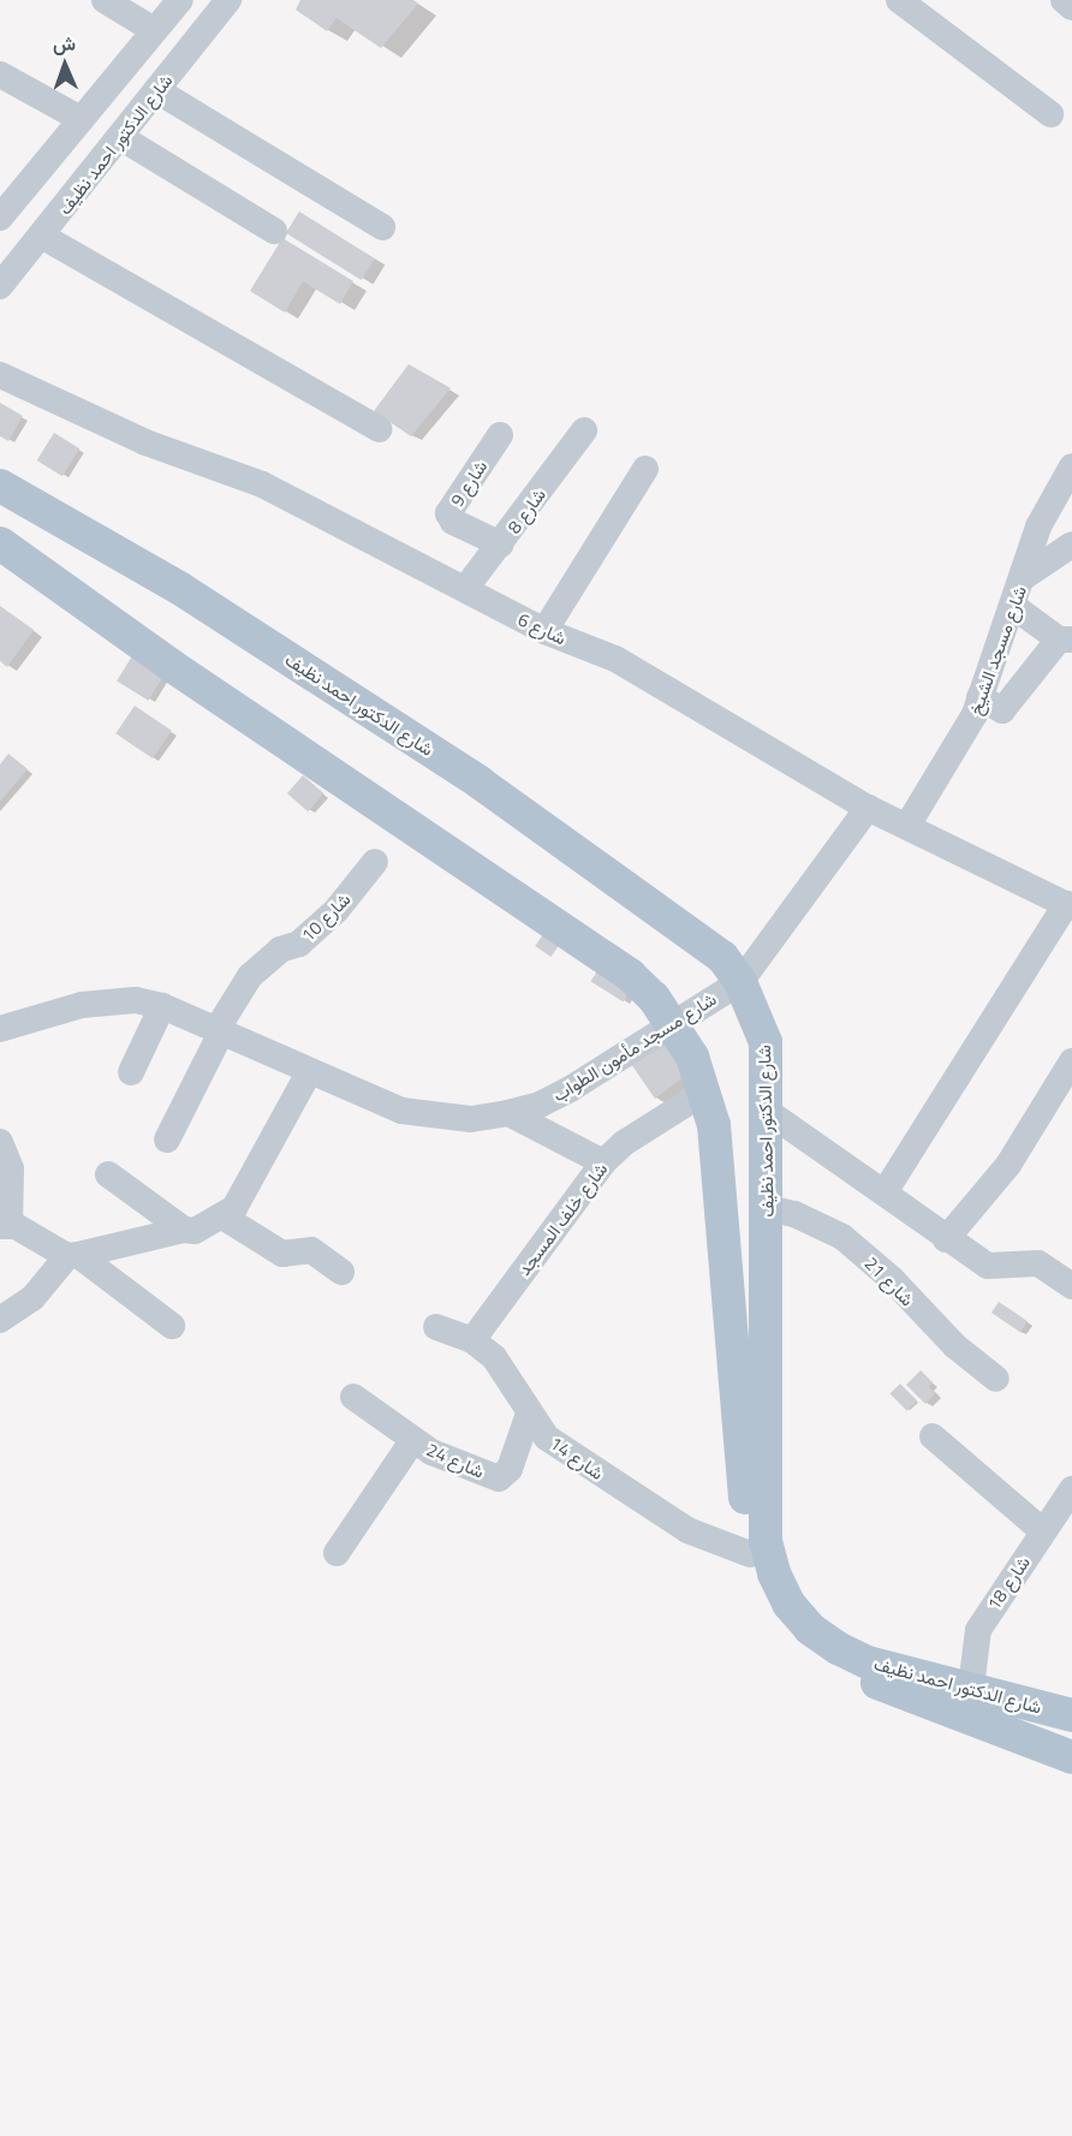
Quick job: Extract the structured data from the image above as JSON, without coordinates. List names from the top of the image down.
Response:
{
  "streets": {
    "main road": ["شارع الدكتور احمد نظيف"],
    "street": [
      "شارع 9",
      "شارع 8",
      "شارع 6",
      "شارع مسجد الشيخ",
      "شارع 10",
      "شارع مسجد مأمون الطواب",
      "شارع خلف المسجد",
      "شارع 21",
      "شارع 14",
      "شارع 24",
      "شارع 18"
    ]
  },
  "crossings": [
    ["شارع الدكتور احمد نظيف", "شارع مسجد مأمون الطواب"],
    ["شارع الدكتور احمد نظيف", "شارع خلف المسجد"],
    ["شارع الدكتور احمد نظيف", "شارع 21"],
    ["شارع الدكتور احمد نظيف", "شارع 14"],
    ["شارع الدكتور احمد نظيف", "شارع 18"],
    ["شارع 9", "شارع 8"],
    ["شارع 8", "شارع 6"],
    ["شارع 6", "شارع مسجد الشيخ"],
    ["شارع 6", "شارع مسجد مأمون الطواب"],
    ["شارع 10", "شارع مسجد مأمون الطواب"],
    ["شارع خلف المسجد", "شارع 14"],
    ["شارع 14", "شارع 24"]
  ],
  "north": "top"
}
